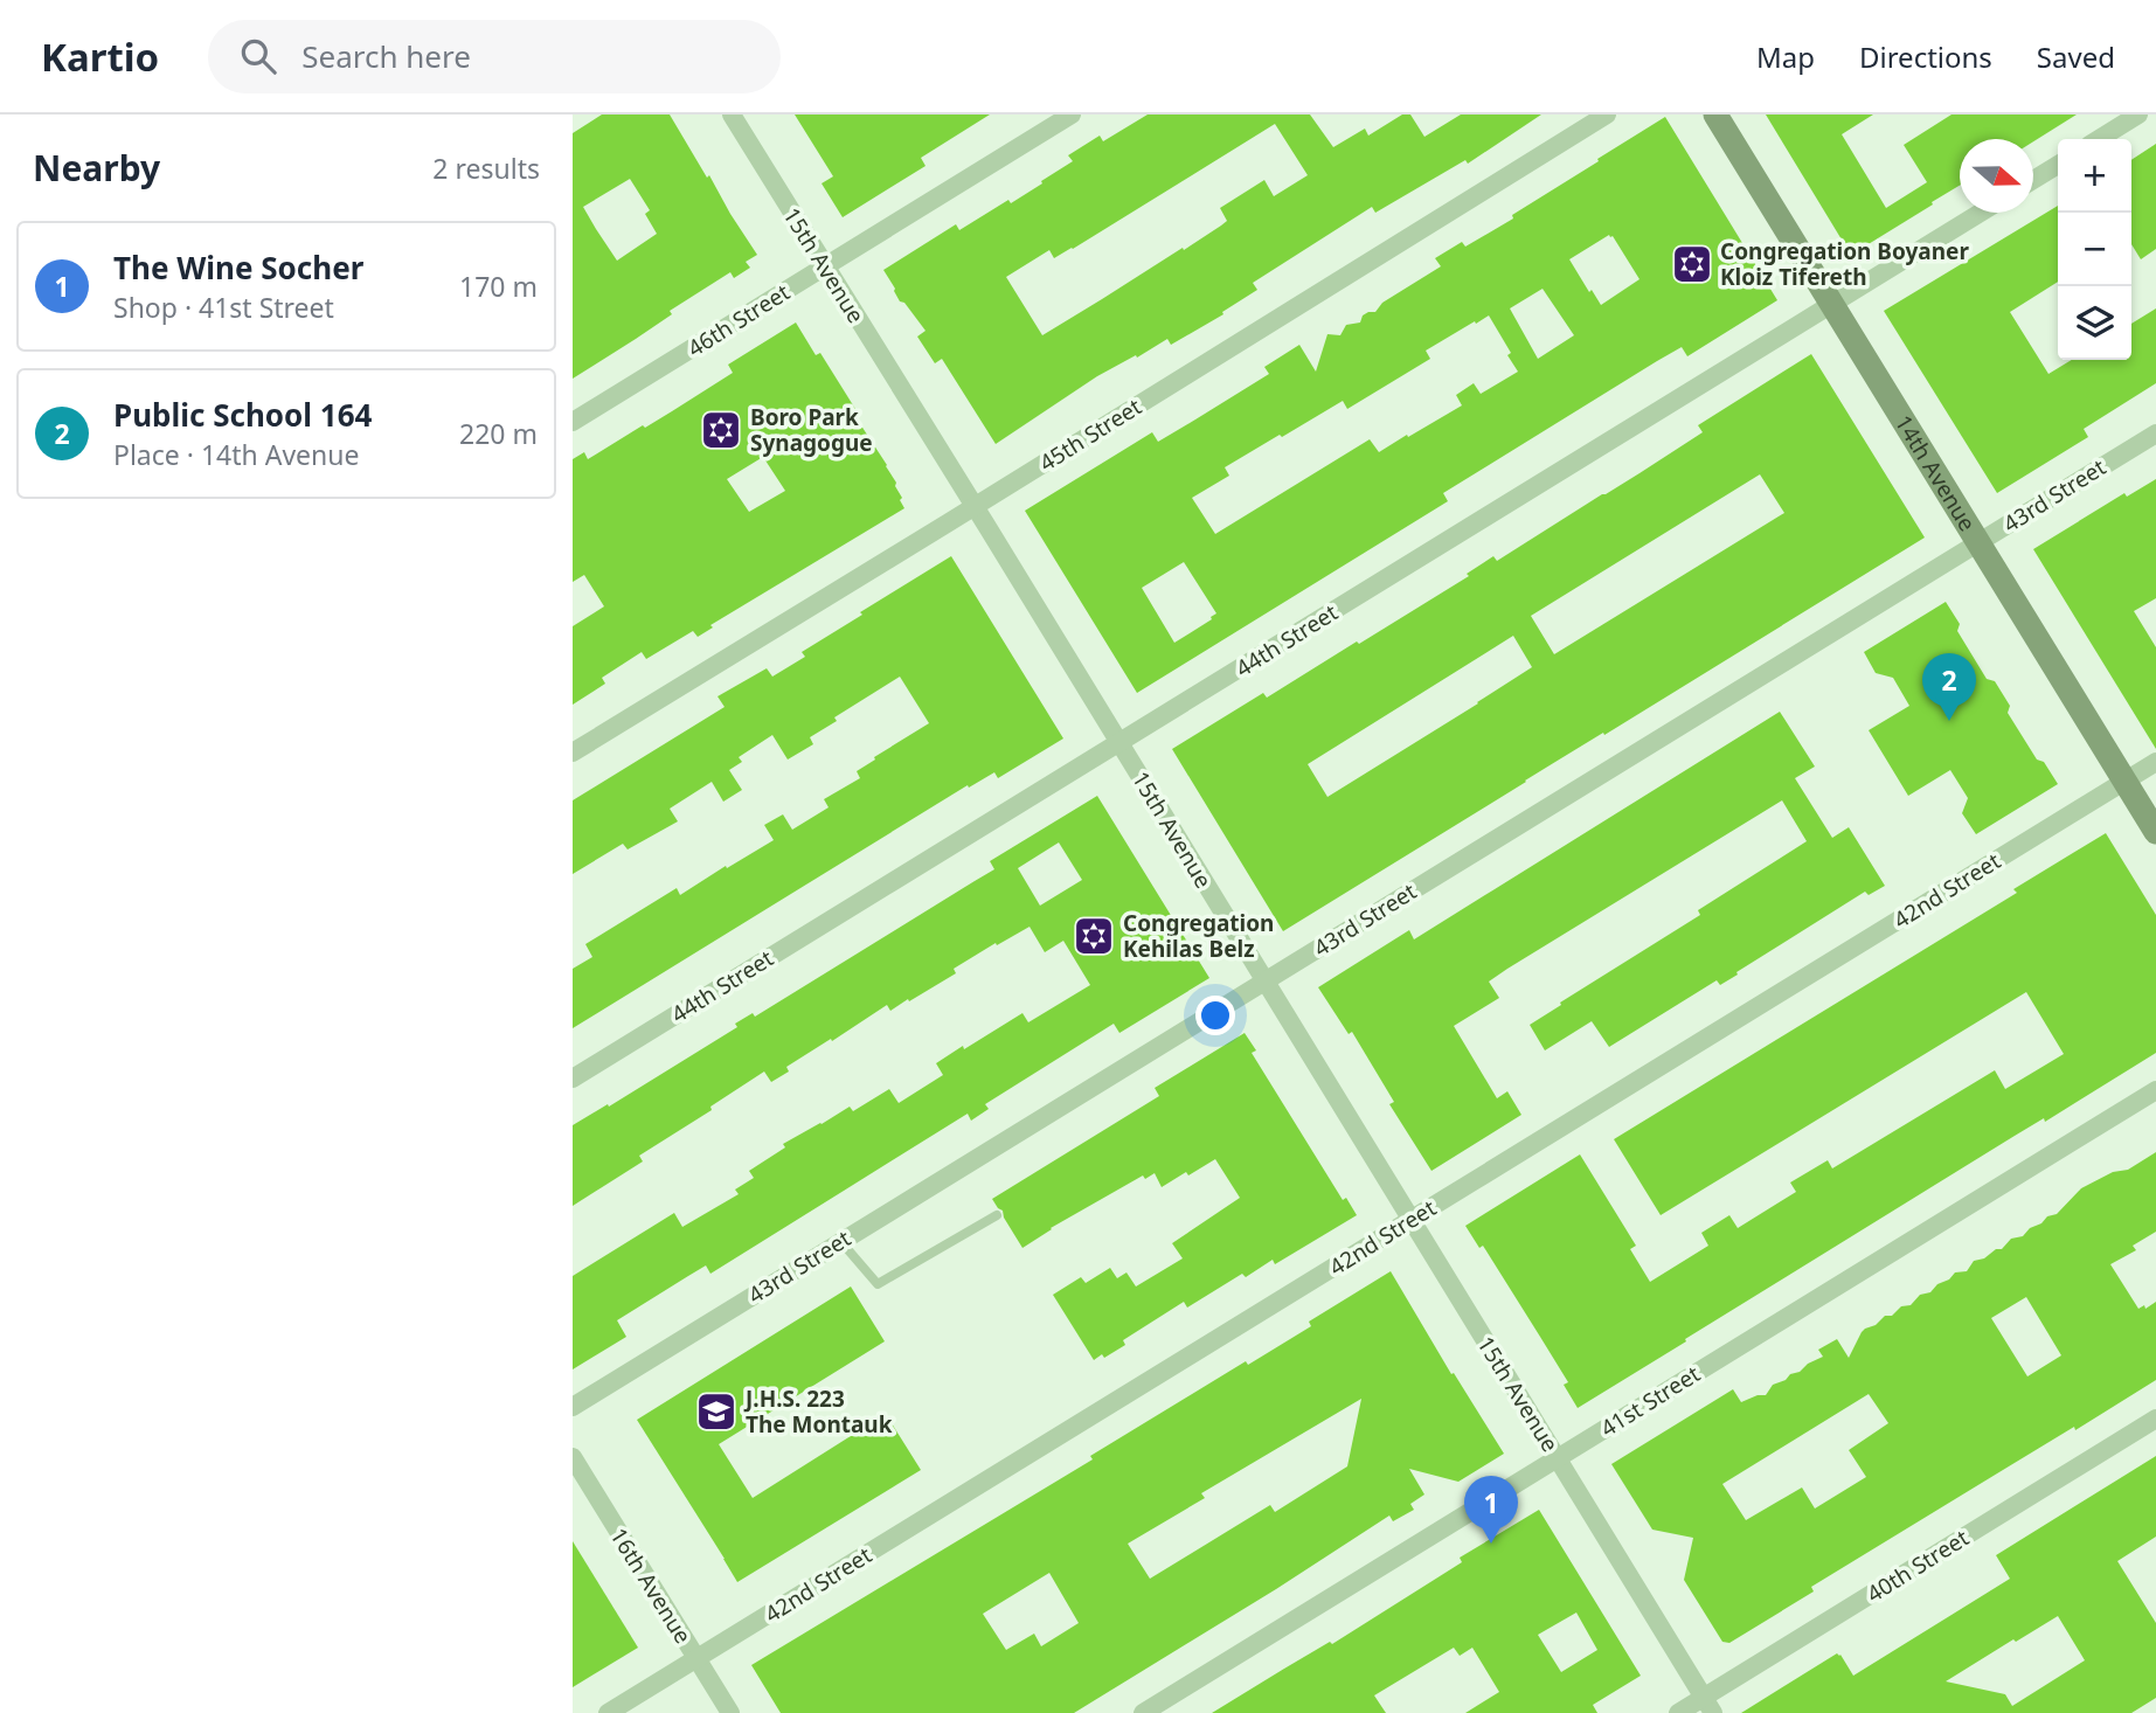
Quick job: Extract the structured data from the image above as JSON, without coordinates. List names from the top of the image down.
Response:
{
  "streets": {
    "main road": ["14th Avenue"],
    "street": [
      "15th Avenue",
      "46th Street",
      "45th Street",
      "43rd Street",
      "44th Street",
      "42nd Street",
      "41st Street",
      "40th Street",
      "16th Avenue"
    ]
  },
  "crossings": [
    ["15th Avenue", "46th Street"],
    ["15th Avenue", "45th Street"],
    ["15th Avenue", "43rd Street"],
    ["15th Avenue", "44th Street"],
    ["15th Avenue", "42nd Street"],
    ["15th Avenue", "41st Street"],
    ["15th Avenue", "40th Street"],
    ["14th Avenue", "43rd Street"],
    ["14th Avenue", "44th Street"],
    ["14th Avenue", "42nd Street"],
    ["42nd Street", "16th Avenue"]
  ],
  "places": {
    "synagogue": ["Congregation Boyaner Kloiz Tifereth", "Boro Park Synagogue", "Congregation Kehilas Belz"],
    "school or university": ["J.H.S. 223 The Montauk"]
  },
  "north": "right",
  "page": {
    "header": "Kartio",
    "search": "Search here",
    "nav": ["Map", "Directions", "Saved"],
    "heading": ["Nearby", "2 results"],
    "map_buttons": ["+", "−"],
    "list": [
      {
        "mark": "1",
        "name": "The Wine Socher",
        "note": "Shop · 41st Street",
        "value": "170 m"
      },
      {
        "mark": "2",
        "name": "Public School 164",
        "note": "Place · 14th Avenue",
        "value": "220 m"
      }
    ],
    "pins": ["2", "1"]
  }
}
